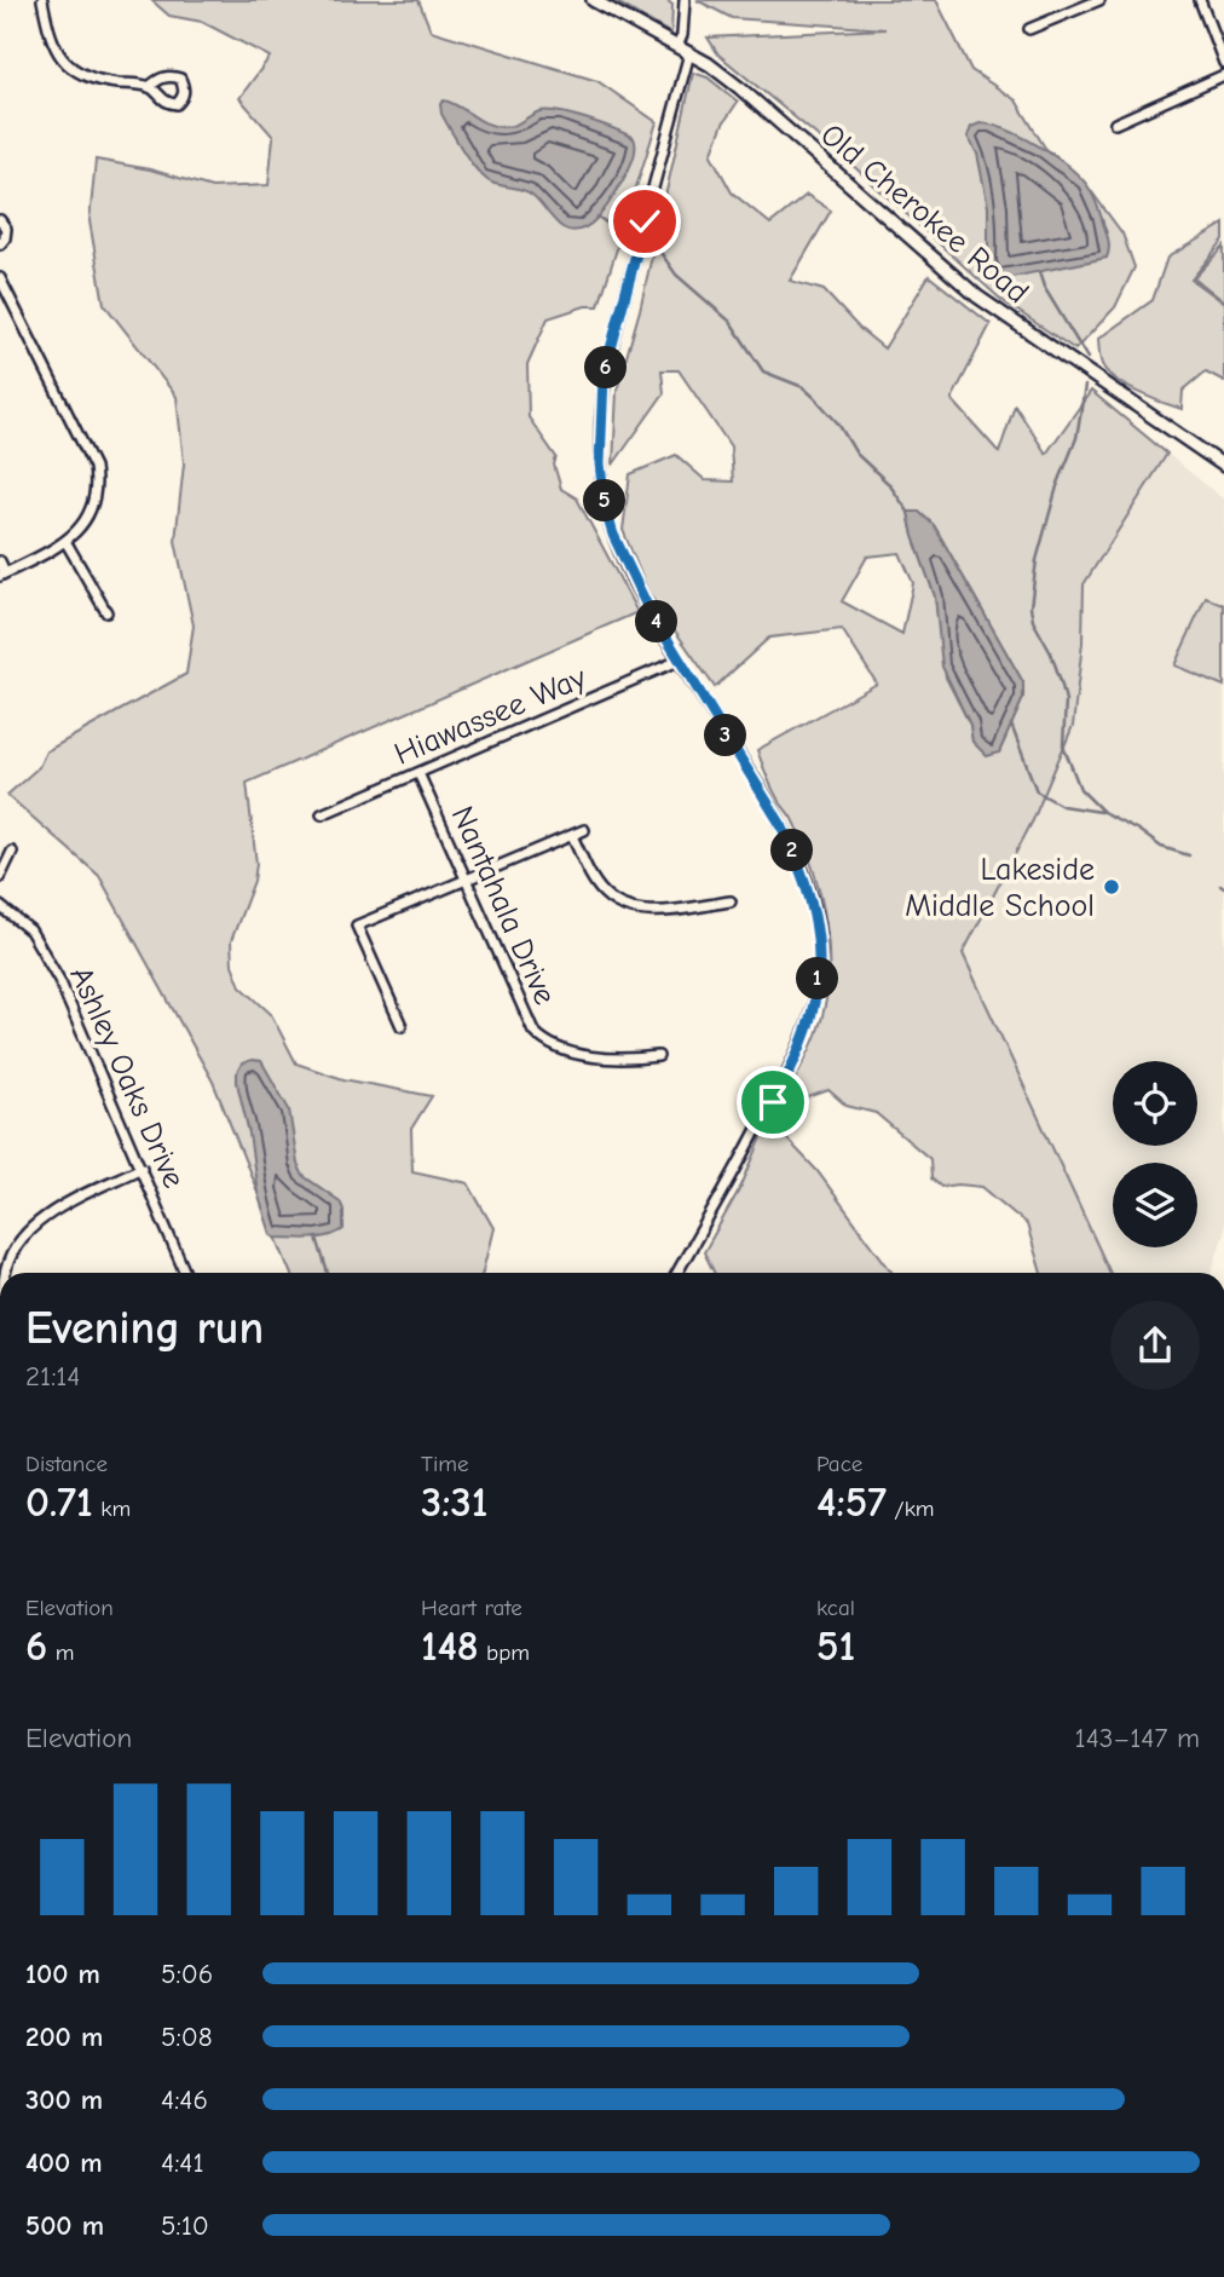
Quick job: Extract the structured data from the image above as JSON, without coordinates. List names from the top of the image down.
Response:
{
  "streets": {
    "street": [
      "Old Cherokee Road",
      "Hiawassee Way",
      "Nantahala Drive",
      "Ashley Oaks Drive"
    ]
  },
  "crossings": [
    ["Hiawassee Way", "Nantahala Drive"]
  ],
  "places": ["Lakeside Middle School"],
  "page": {
    "pins": [
      "6",
      "5",
      "4",
      "3",
      "2",
      "1"
    ],
    "heading": ["Evening run", "21:14"],
    "stats": [
      ["Distance", "0.71 km"],
      ["Time", "3:31"],
      ["Pace", "4:57 /km"],
      ["Elevation", "6 m"],
      ["Heart rate", "148 bpm"],
      ["kcal", "51"]
    ],
    "chart": ["Elevation", "143–147 m"],
    "list": [
      {
        "name": "100 m",
        "note": "5:06"
      },
      {
        "name": "200 m",
        "note": "5:08"
      },
      {
        "name": "300 m",
        "note": "4:46"
      },
      {
        "name": "400 m",
        "note": "4:41"
      },
      {
        "name": "500 m",
        "note": "5:10"
      }
    ]
  }
}
